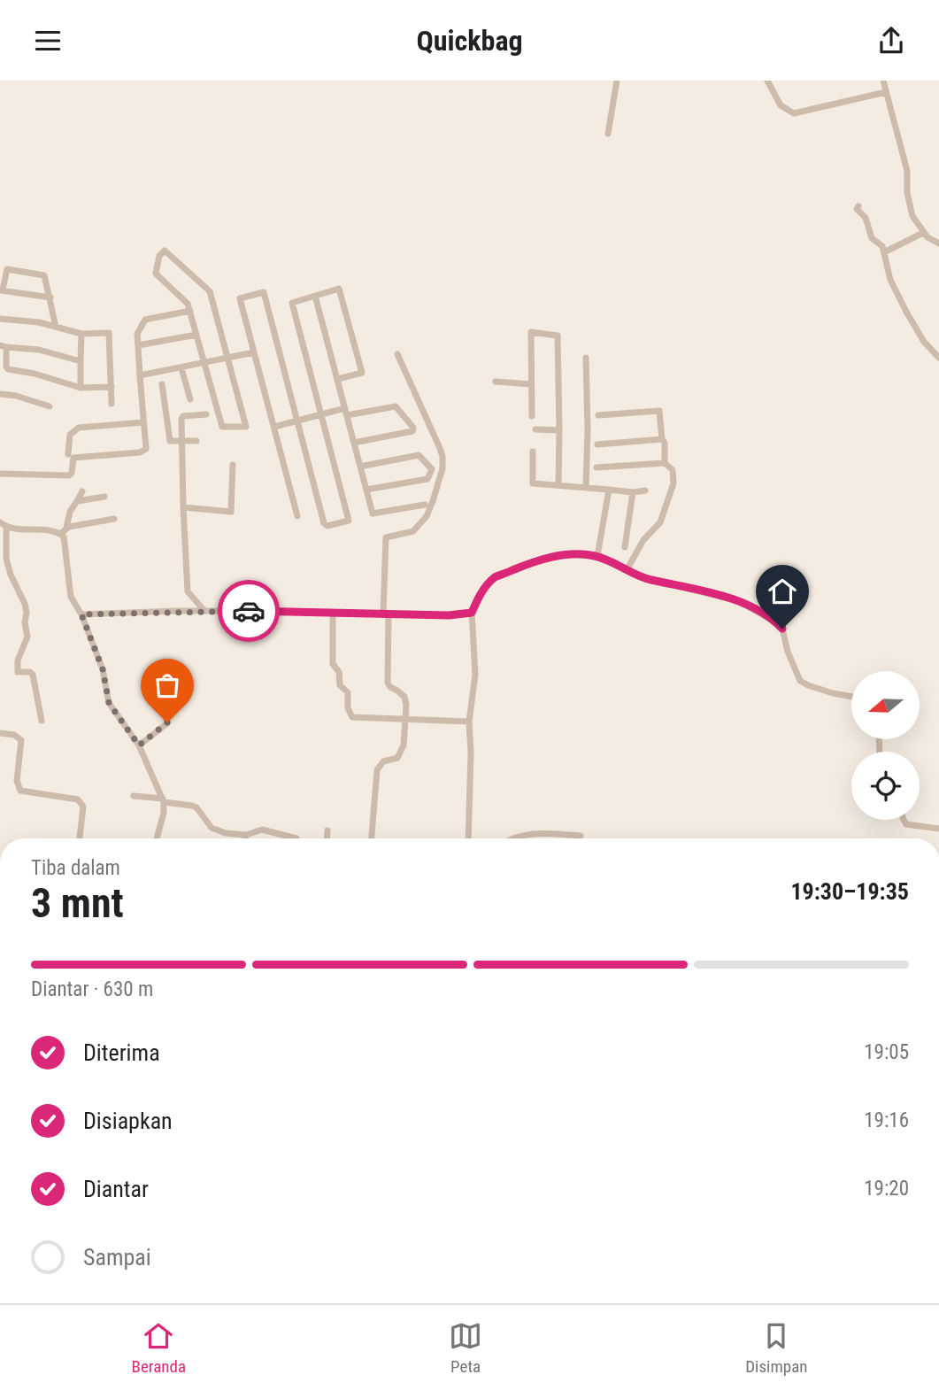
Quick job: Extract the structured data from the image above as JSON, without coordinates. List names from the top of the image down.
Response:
{
  "north": "left",
  "page": {
    "header": "Quickbag",
    "heading": ["3 mnt", "Tiba dalam", "19:30–19:35"],
    "bar": "Diantar · 630 m",
    "list": [
      ["Diterima", "19:05"],
      ["Disiapkan", "19:16"],
      ["Diantar", "19:20"],
      "Sampai"
    ],
    "tabs": ["Beranda", "Peta", "Disimpan"]
  }
}
